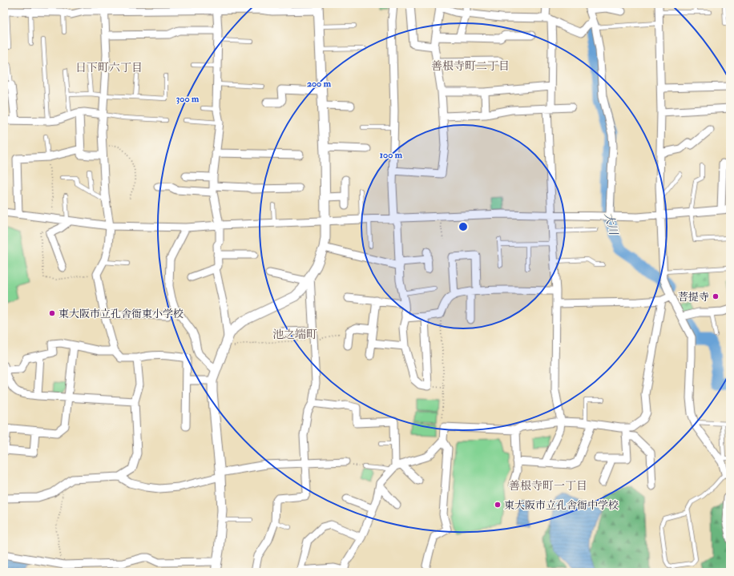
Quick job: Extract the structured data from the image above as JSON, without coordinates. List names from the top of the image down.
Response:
{
  "districts": [
    "善根寺町二丁目",
    "日下町六丁目",
    "池之端町",
    "善根寺町一丁目"
  ],
  "water": ["大川"],
  "places": ["菩提寺", "東大阪市立孔舎衙東小学校", "東大阪市立孔舎衙中学校"],
  "rings": ["200 m", "300 m", "100 m"]
}
